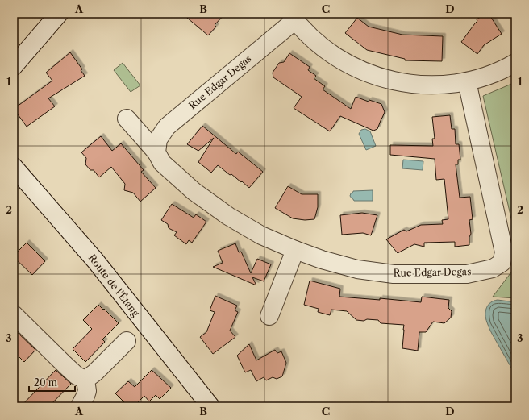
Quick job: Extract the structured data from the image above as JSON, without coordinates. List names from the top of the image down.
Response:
{
  "streets": {
    "street": ["Rue Edgar Degas", "Route de l'Étang"]
  },
  "scale_bar": "20 m",
  "grid": {
    "columns": [
      "A",
      "B",
      "C",
      "D"
    ],
    "rows": ["1", "2", "3"]
  }
}
